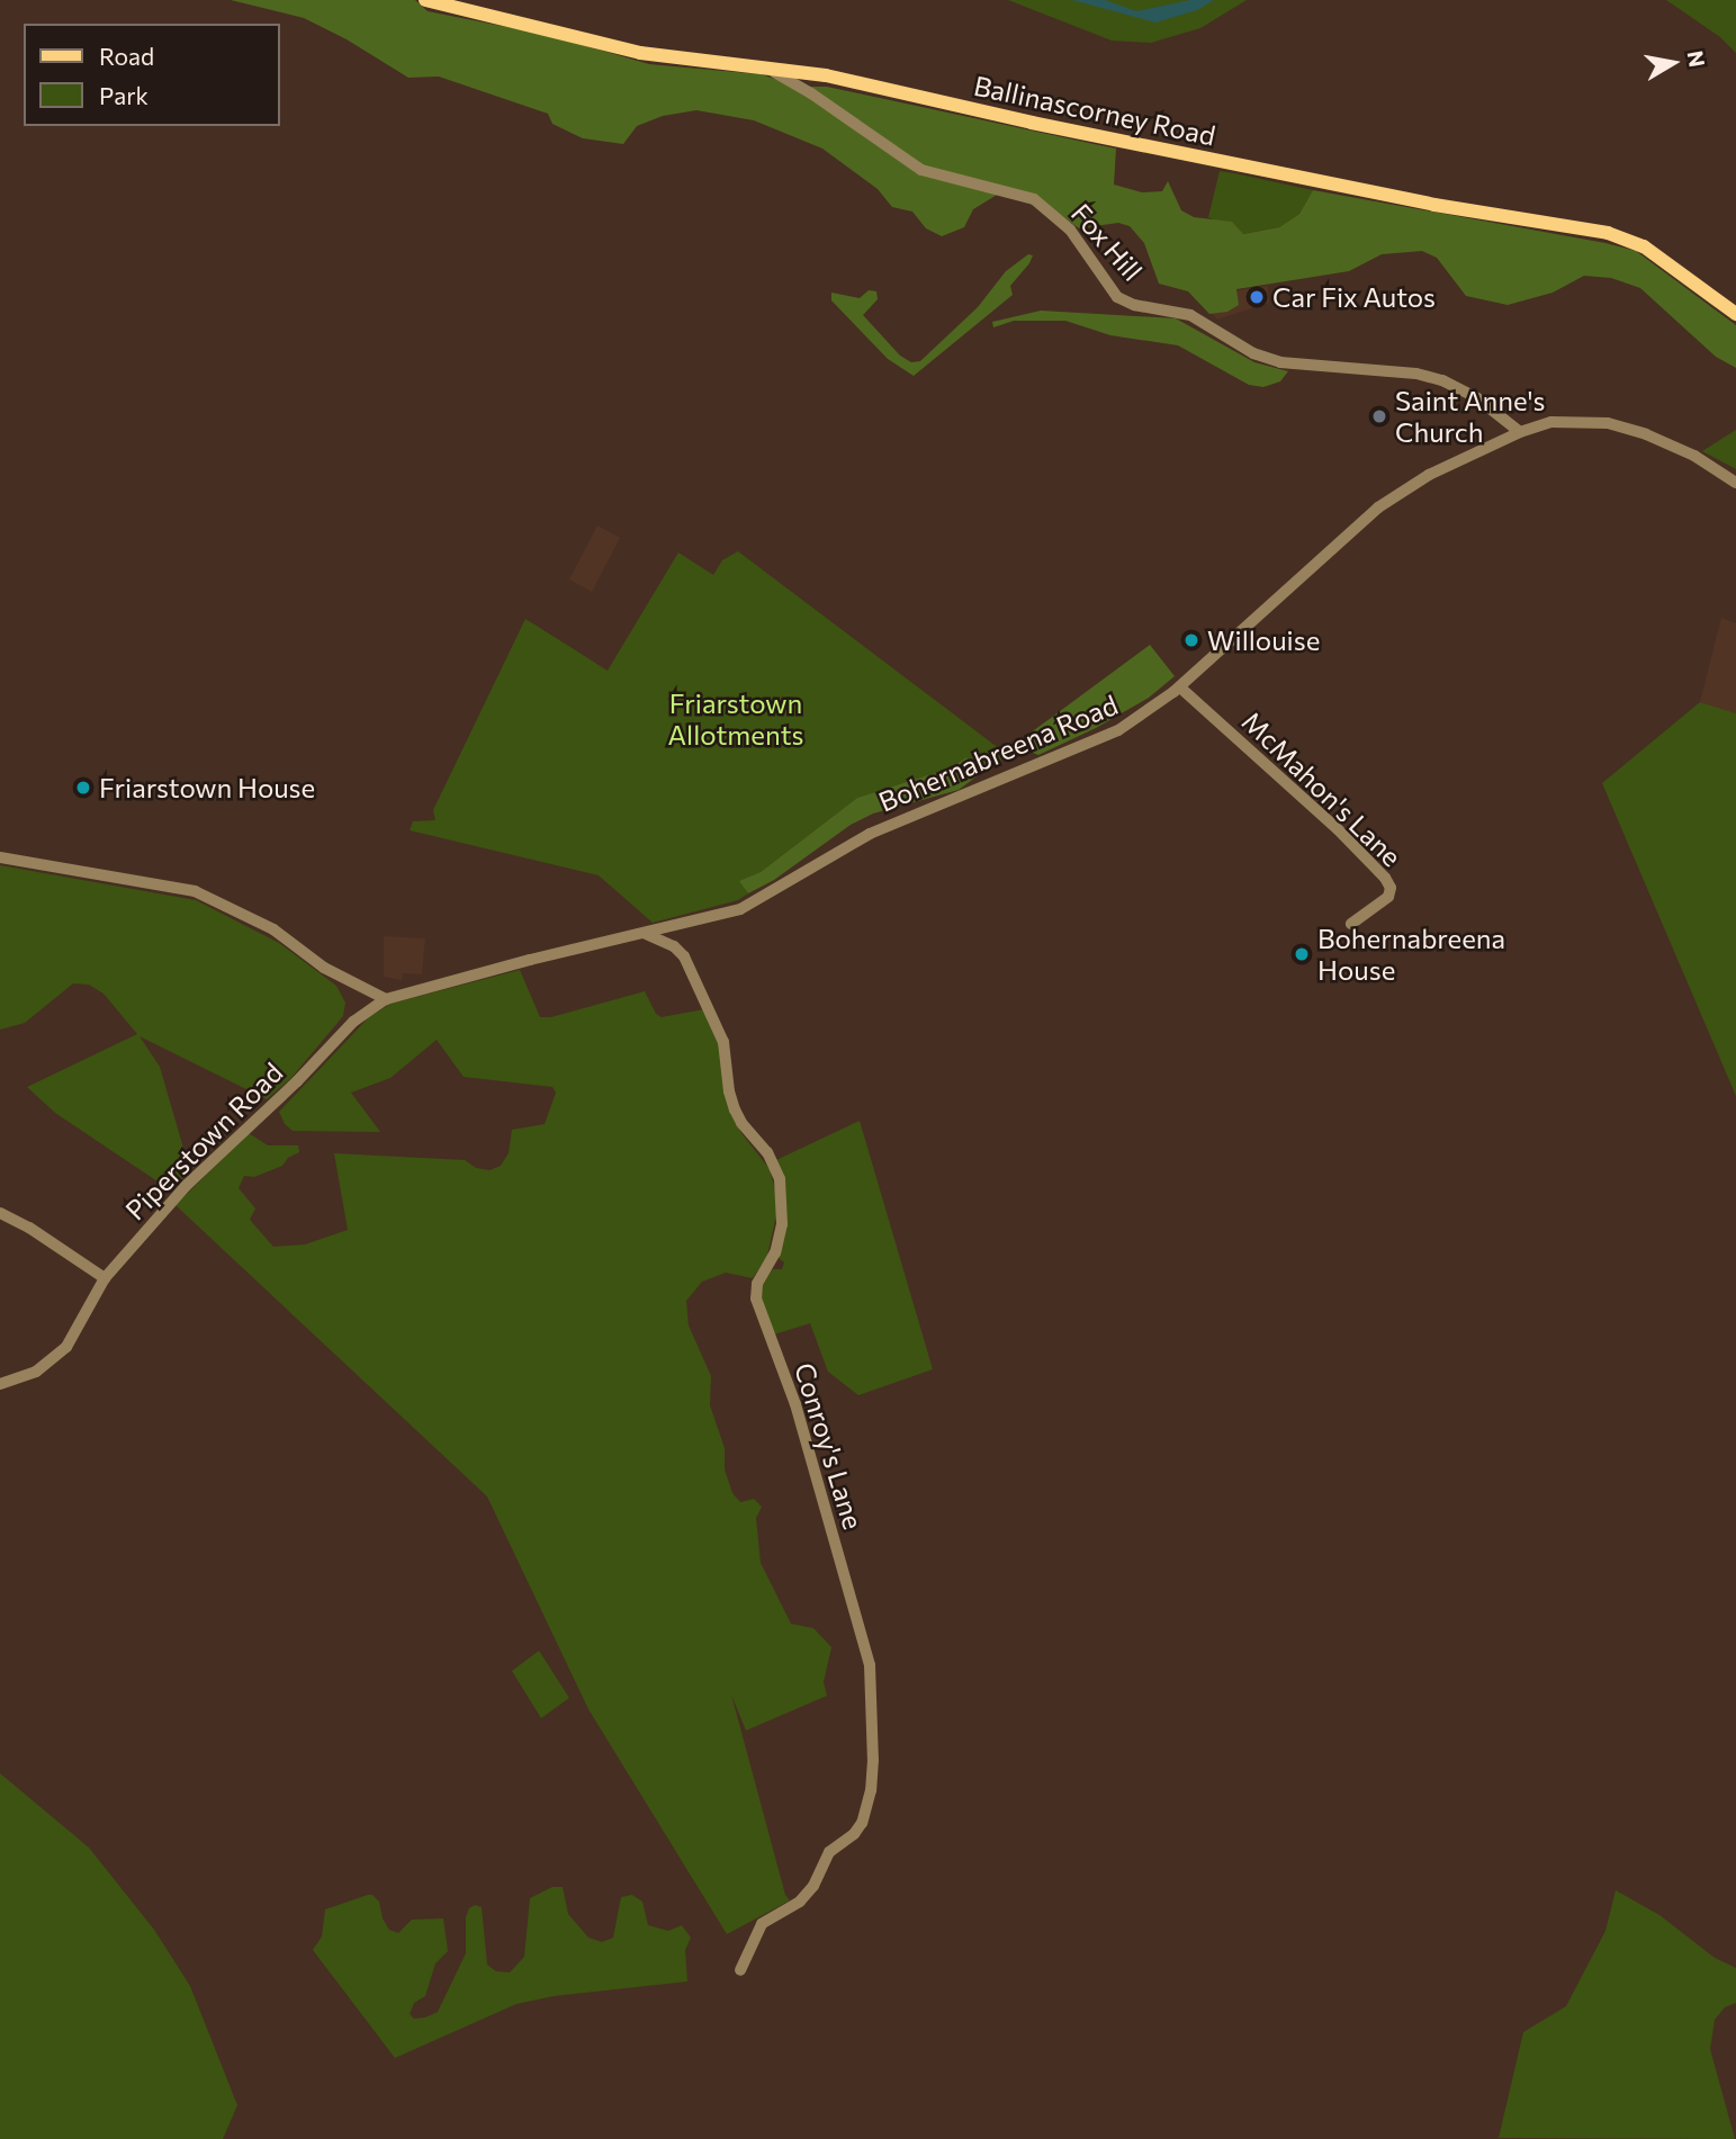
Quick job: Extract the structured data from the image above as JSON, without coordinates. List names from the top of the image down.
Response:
{
  "streets": {
    "main road": ["Ballinascorney Road"],
    "street": [
      "Fox Hill",
      "Bohernabreena Road",
      "McMahon's Lane",
      "Piperstown Road",
      "Conroy's Lane"
    ]
  },
  "crossings": [
    ["Ballinascorney Road", "Fox Hill"],
    ["Fox Hill", "Bohernabreena Road"],
    ["Bohernabreena Road", "McMahon's Lane"],
    ["Bohernabreena Road", "Piperstown Road"],
    ["Bohernabreena Road", "Conroy's Lane"]
  ],
  "parks": ["Friarstown Allotments"],
  "places": [
    "Car Fix Autos",
    "Saint Anne's Church",
    "Willouise",
    "Friarstown House",
    "Bohernabreena House"
  ],
  "legend": ["Road", "Park"],
  "north": "right"
}
